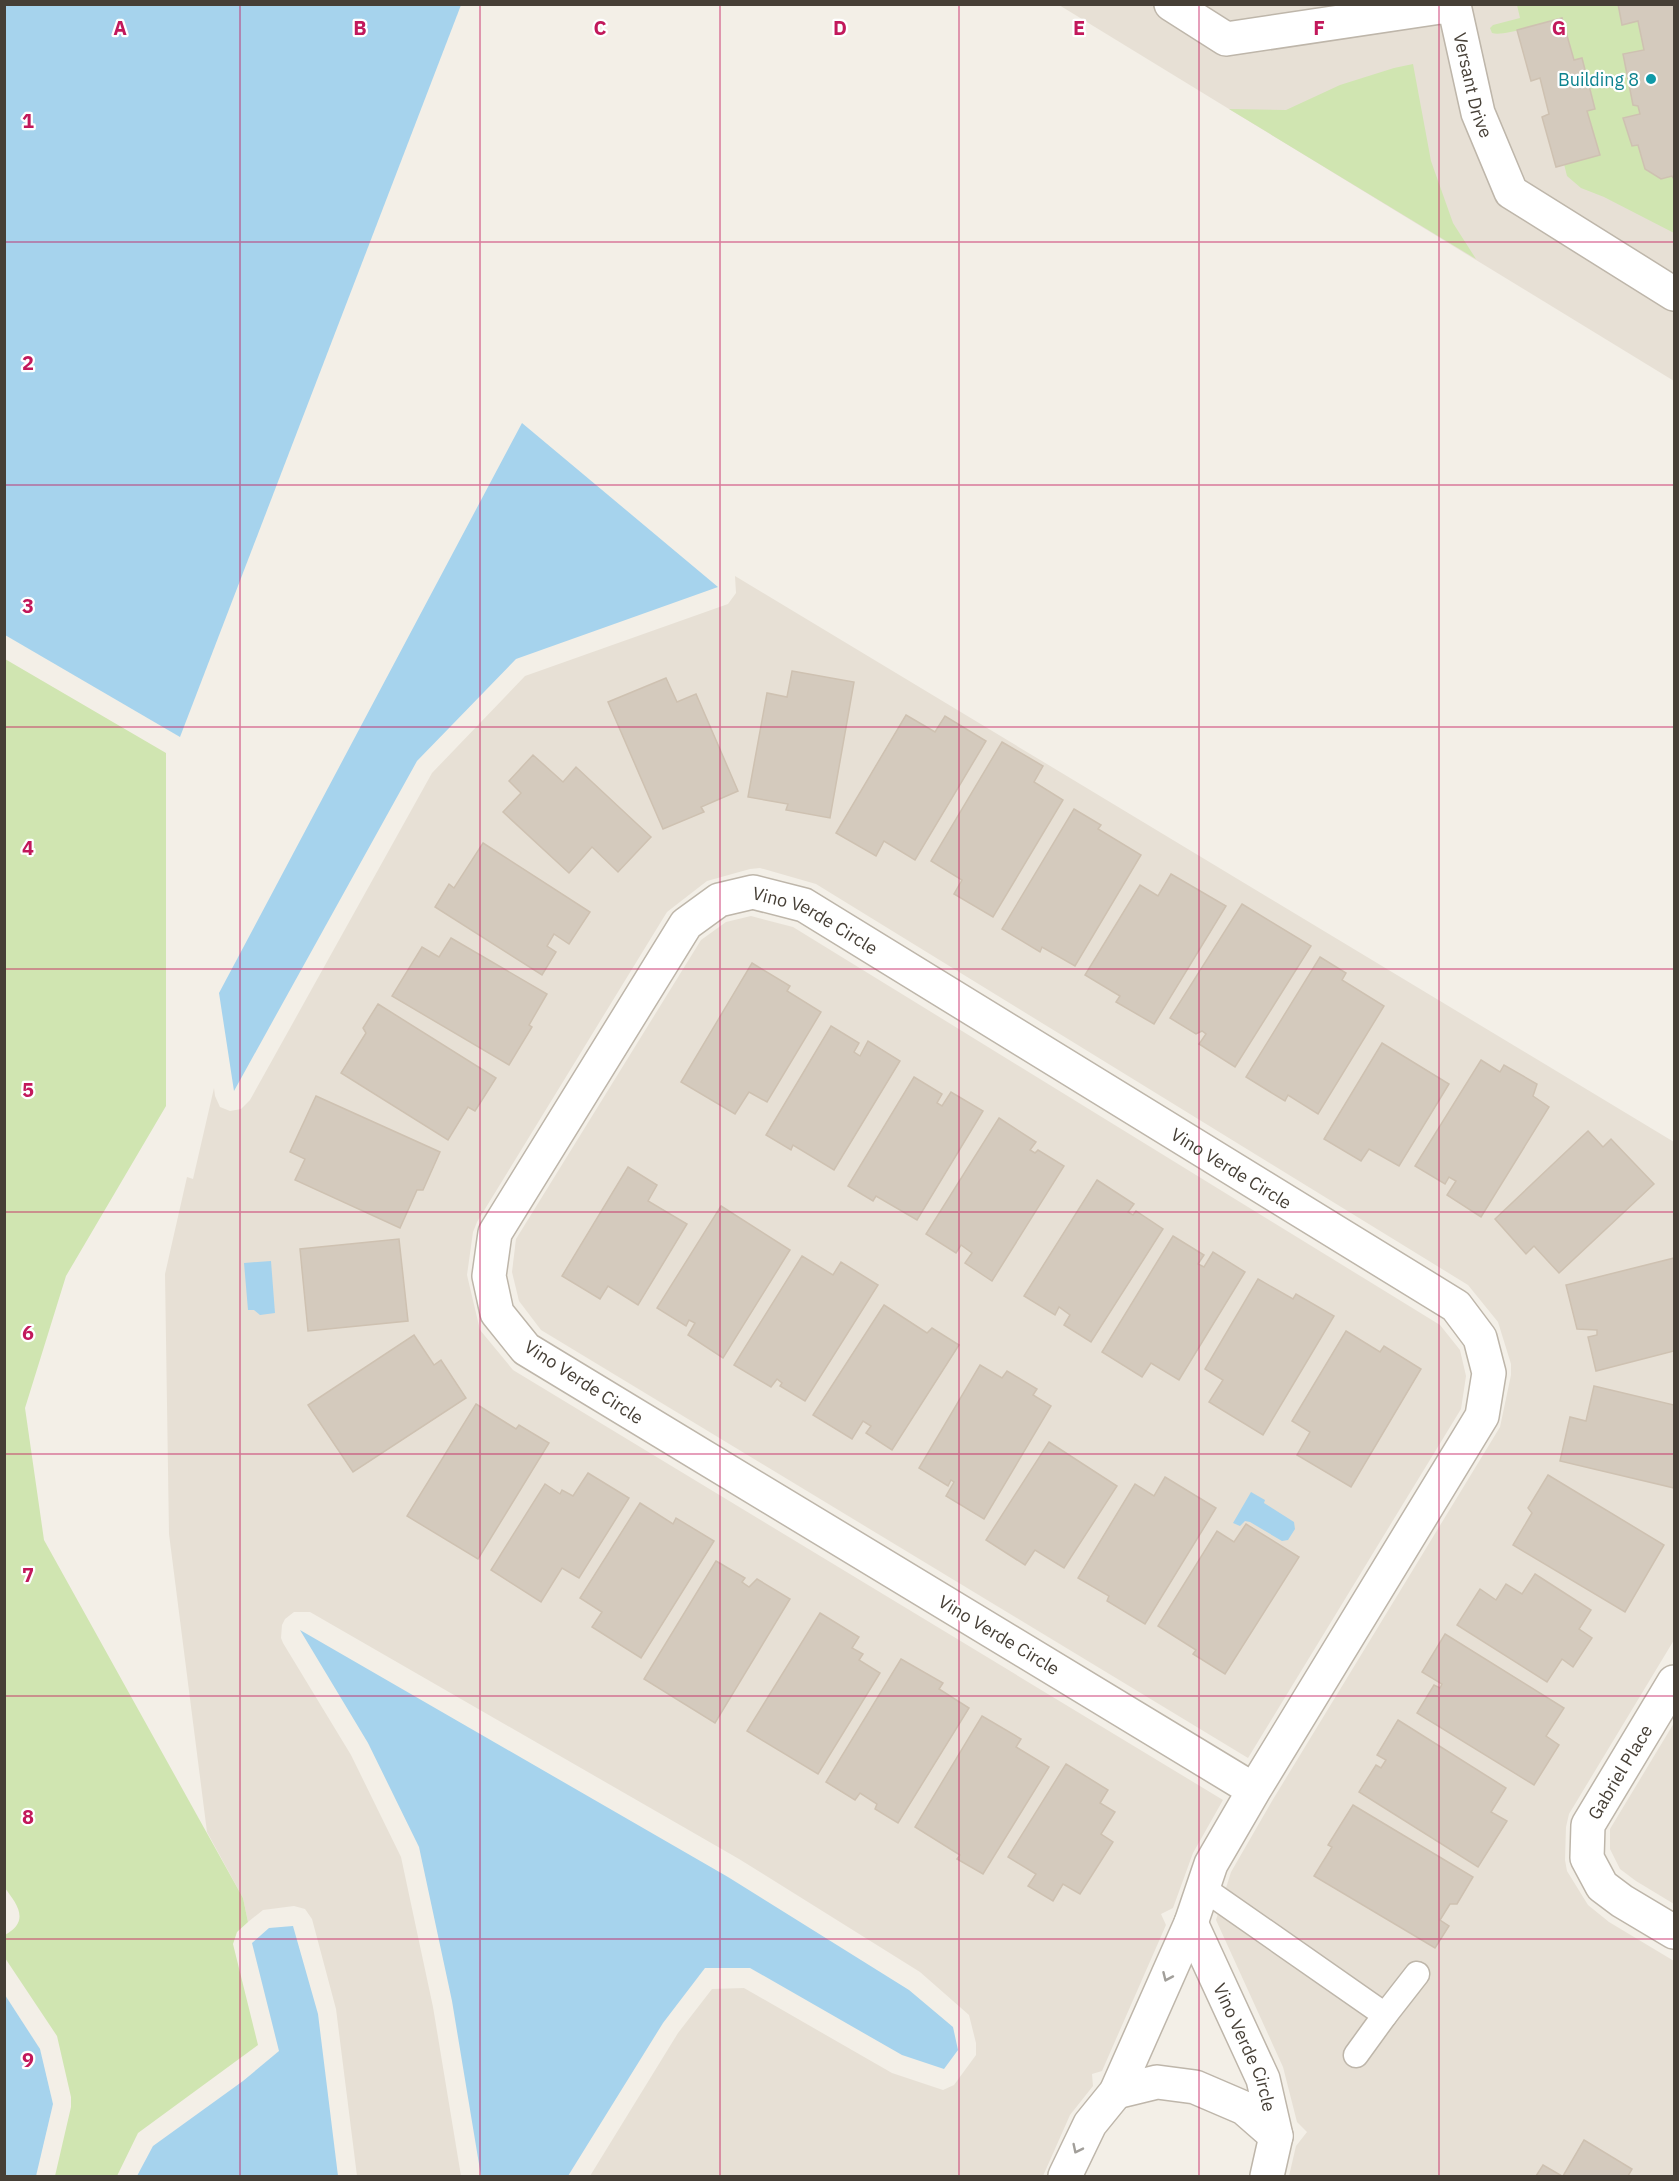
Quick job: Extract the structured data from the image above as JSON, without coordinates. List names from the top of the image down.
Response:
{
  "streets": {
    "street": ["Versant Drive", "Vino Verde Circle", "Gabriel Place"]
  },
  "places": ["Building 8"],
  "grid": {
    "columns": [
      "A",
      "B",
      "C",
      "D",
      "E",
      "F",
      "G"
    ],
    "rows": [
      "1",
      "2",
      "3",
      "4",
      "5",
      "6",
      "7",
      "8",
      "9"
    ]
  }
}
